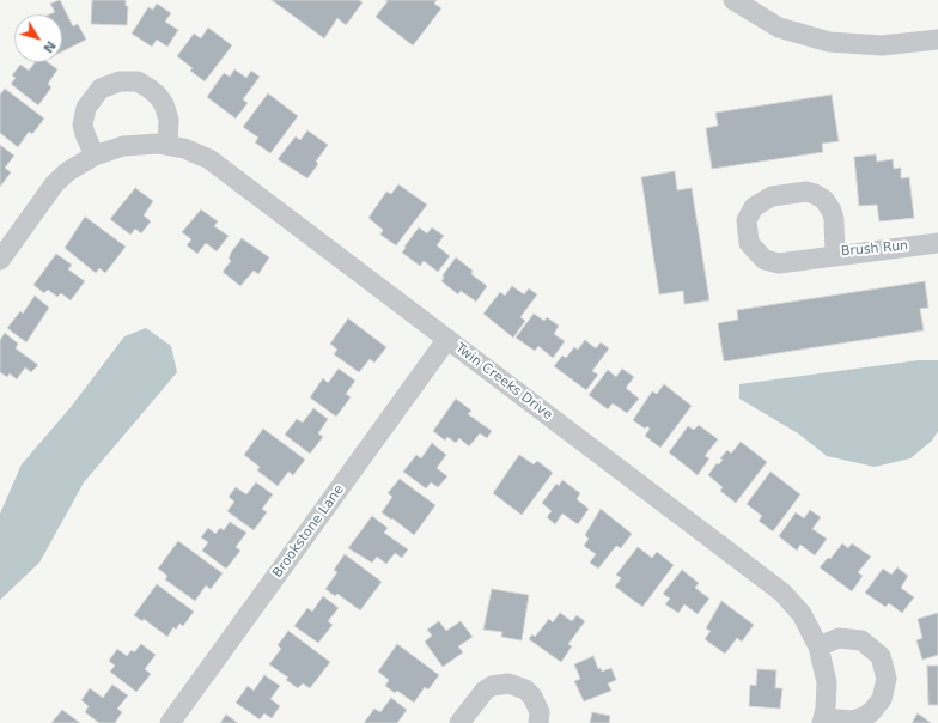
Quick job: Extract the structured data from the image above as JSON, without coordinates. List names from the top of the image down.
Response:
{
  "streets": {
    "street": ["Brush Run", "Twin Creeks Drive", "Brookstone Lane"]
  },
  "crossings": [
    ["Twin Creeks Drive", "Brookstone Lane"]
  ],
  "north": "bottom right"
}
